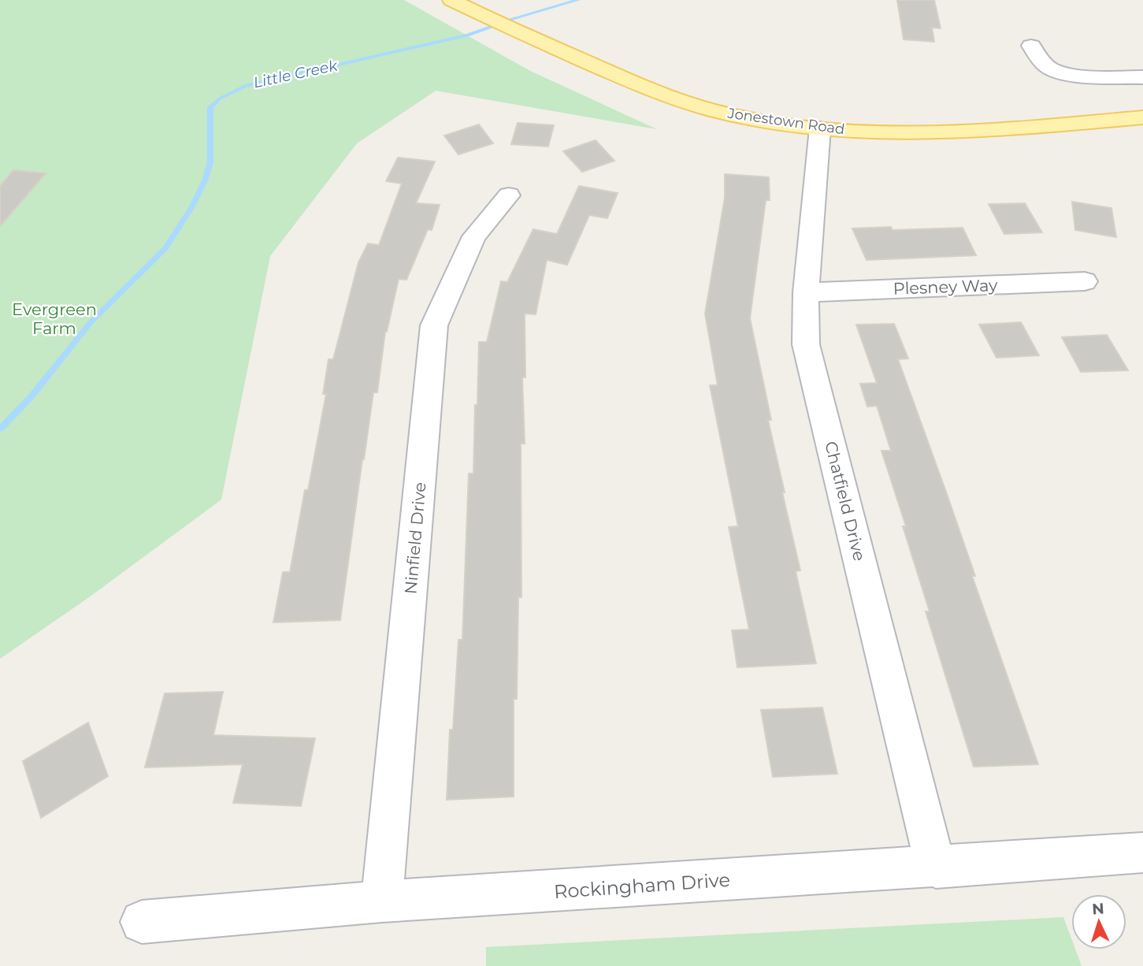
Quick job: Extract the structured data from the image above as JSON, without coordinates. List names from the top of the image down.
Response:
{
  "streets": {
    "main road": ["Jonestown Road"],
    "street": [
      "Plesney Way",
      "Chatfield Drive",
      "Ninfield Drive",
      "Rockingham Drive"
    ]
  },
  "crossings": [
    ["Jonestown Road", "Chatfield Drive"],
    ["Plesney Way", "Chatfield Drive"],
    ["Chatfield Drive", "Rockingham Drive"],
    ["Ninfield Drive", "Rockingham Drive"]
  ],
  "water": ["Little Creek"],
  "parks": ["Evergreen Farm"],
  "north": "top"
}
